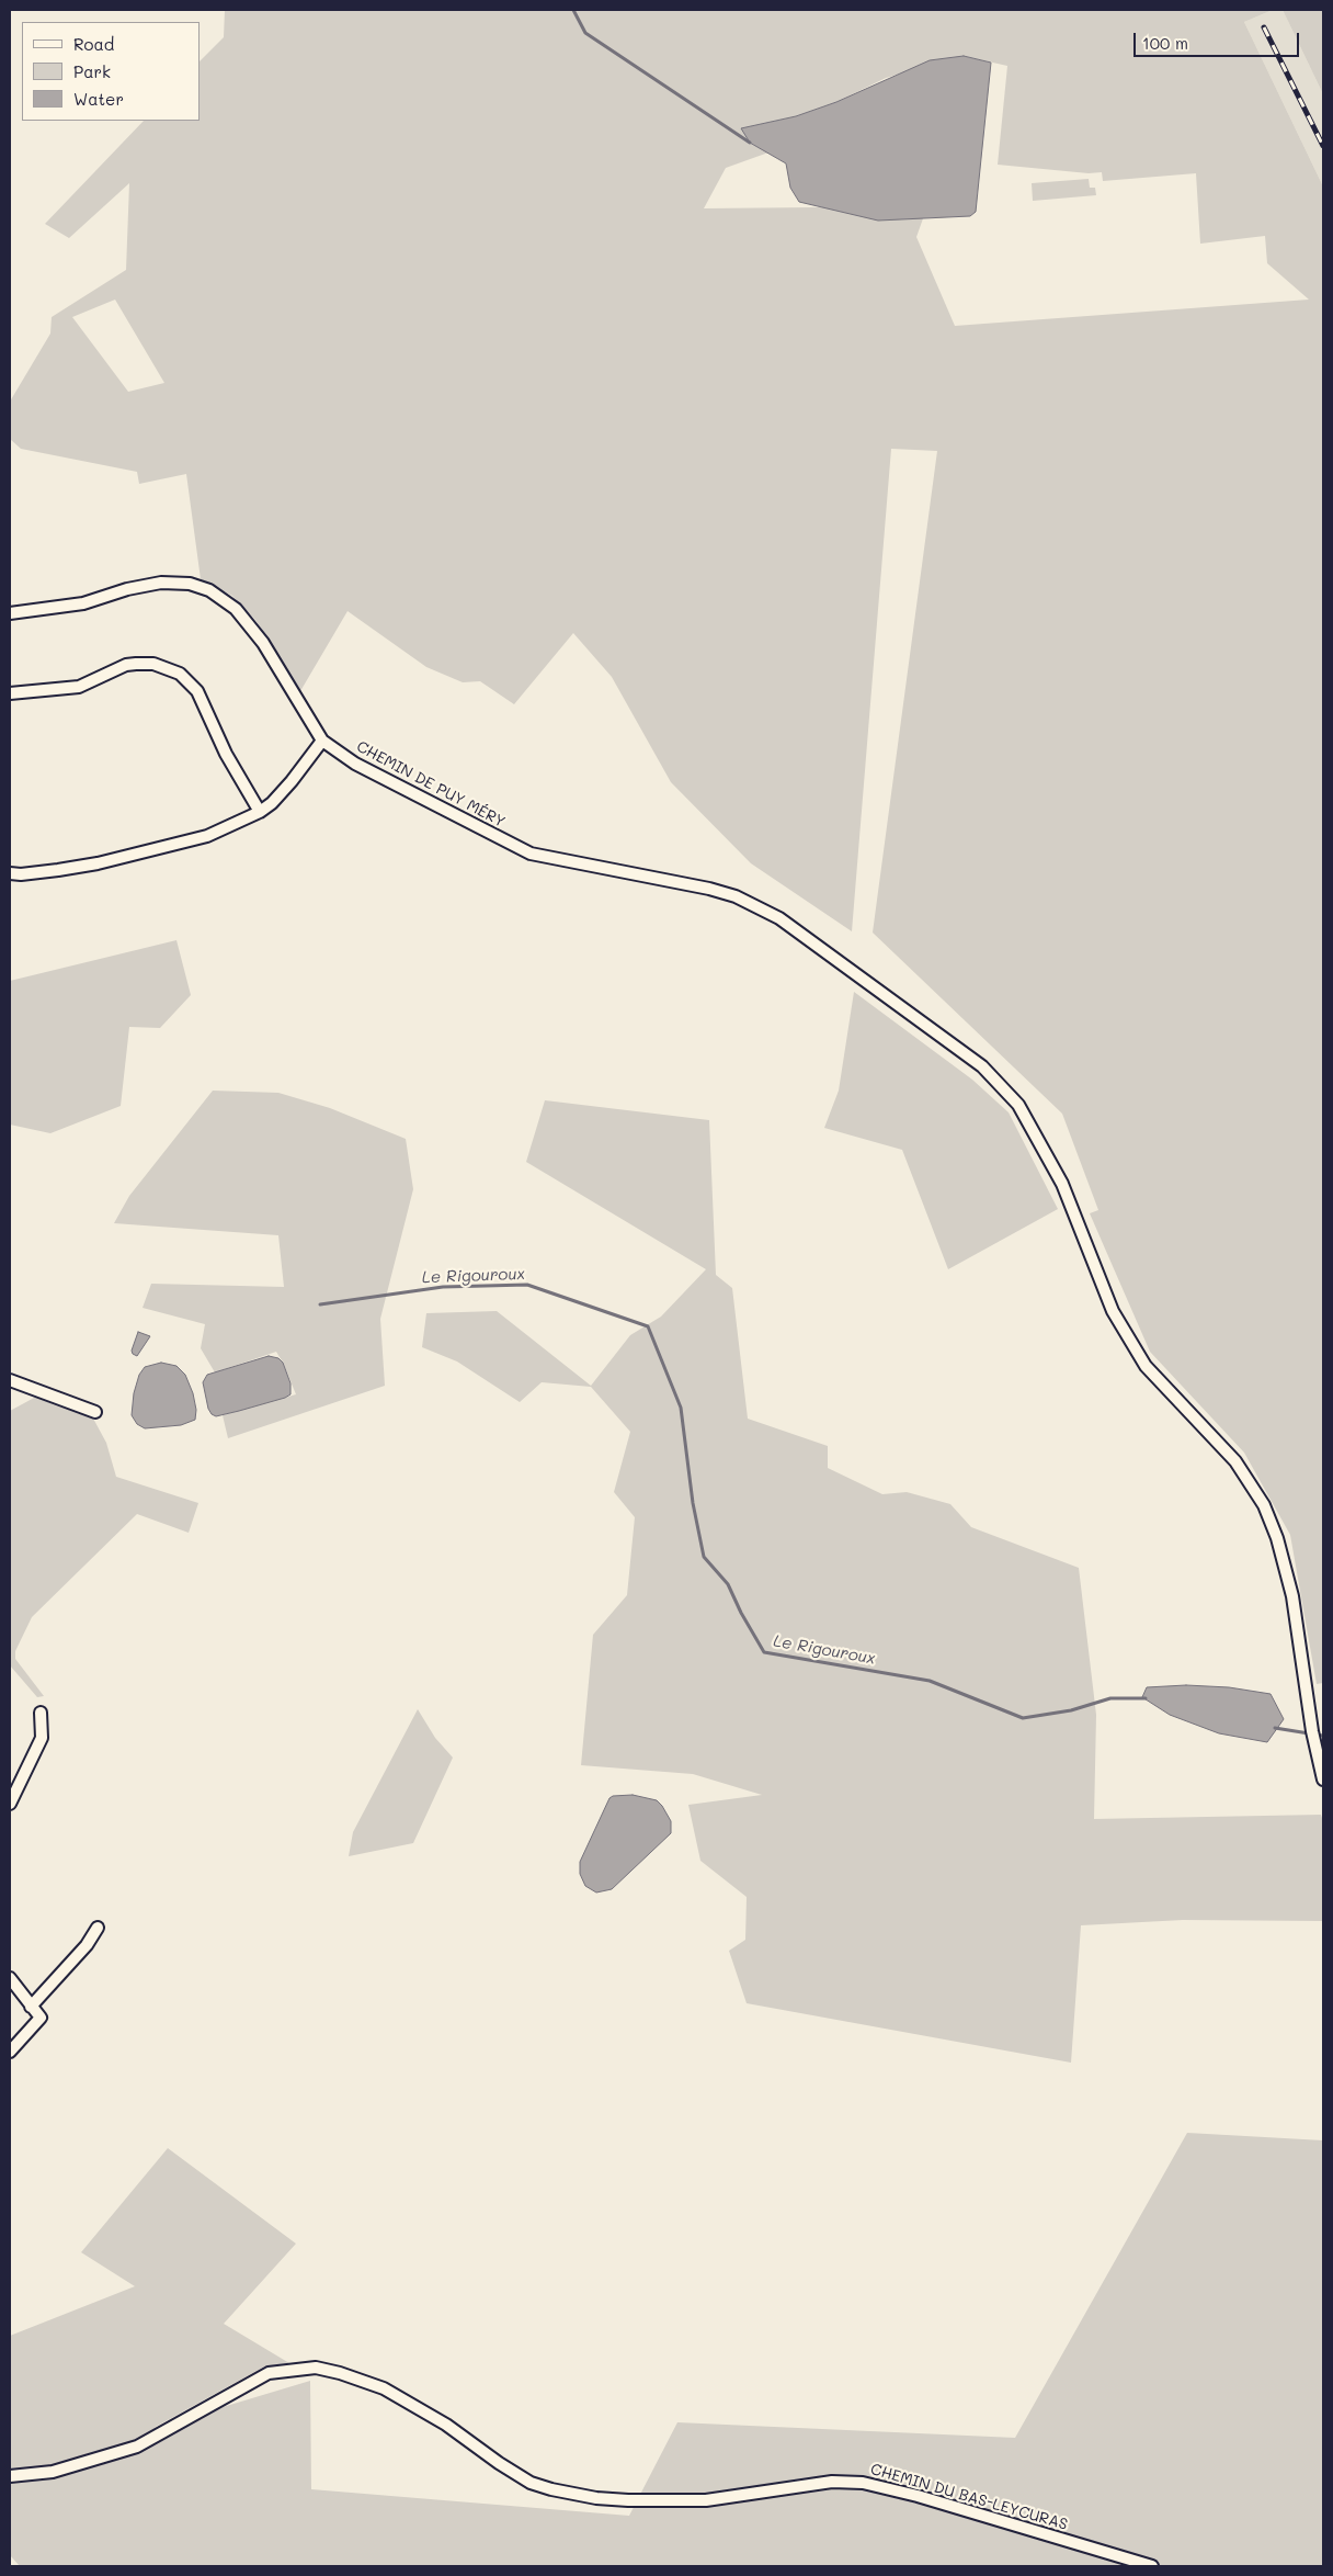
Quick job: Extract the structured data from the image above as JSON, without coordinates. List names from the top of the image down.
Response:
{
  "streets": {
    "street": ["CHEMIN DE PUY MÉRY", "CHEMIN DU BAS-LEYCURAS"]
  },
  "water": ["Le Rigouroux"],
  "legend": ["Road", "Park", "Water"],
  "scale_bar": "100 m"
}
